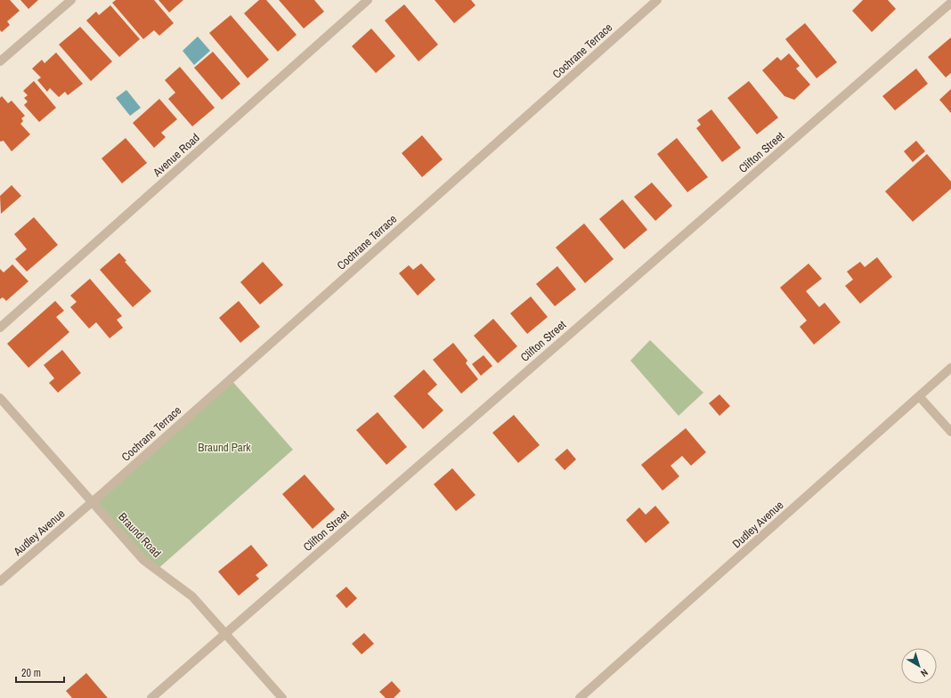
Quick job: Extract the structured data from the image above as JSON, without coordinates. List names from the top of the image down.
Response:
{
  "streets": {
    "street": [
      "Cochrane Terrace",
      "Clifton Street",
      "Avenue Road",
      "Dudley Avenue",
      "Audley Avenue",
      "Braund Road"
    ]
  },
  "crossings": [
    ["Cochrane Terrace", "Audley Avenue"],
    ["Cochrane Terrace", "Braund Road"],
    ["Clifton Street", "Braund Road"],
    ["Audley Avenue", "Braund Road"]
  ],
  "parks": ["Braund Park"],
  "scale_bar": "20 m",
  "north": "bottom right"
}
